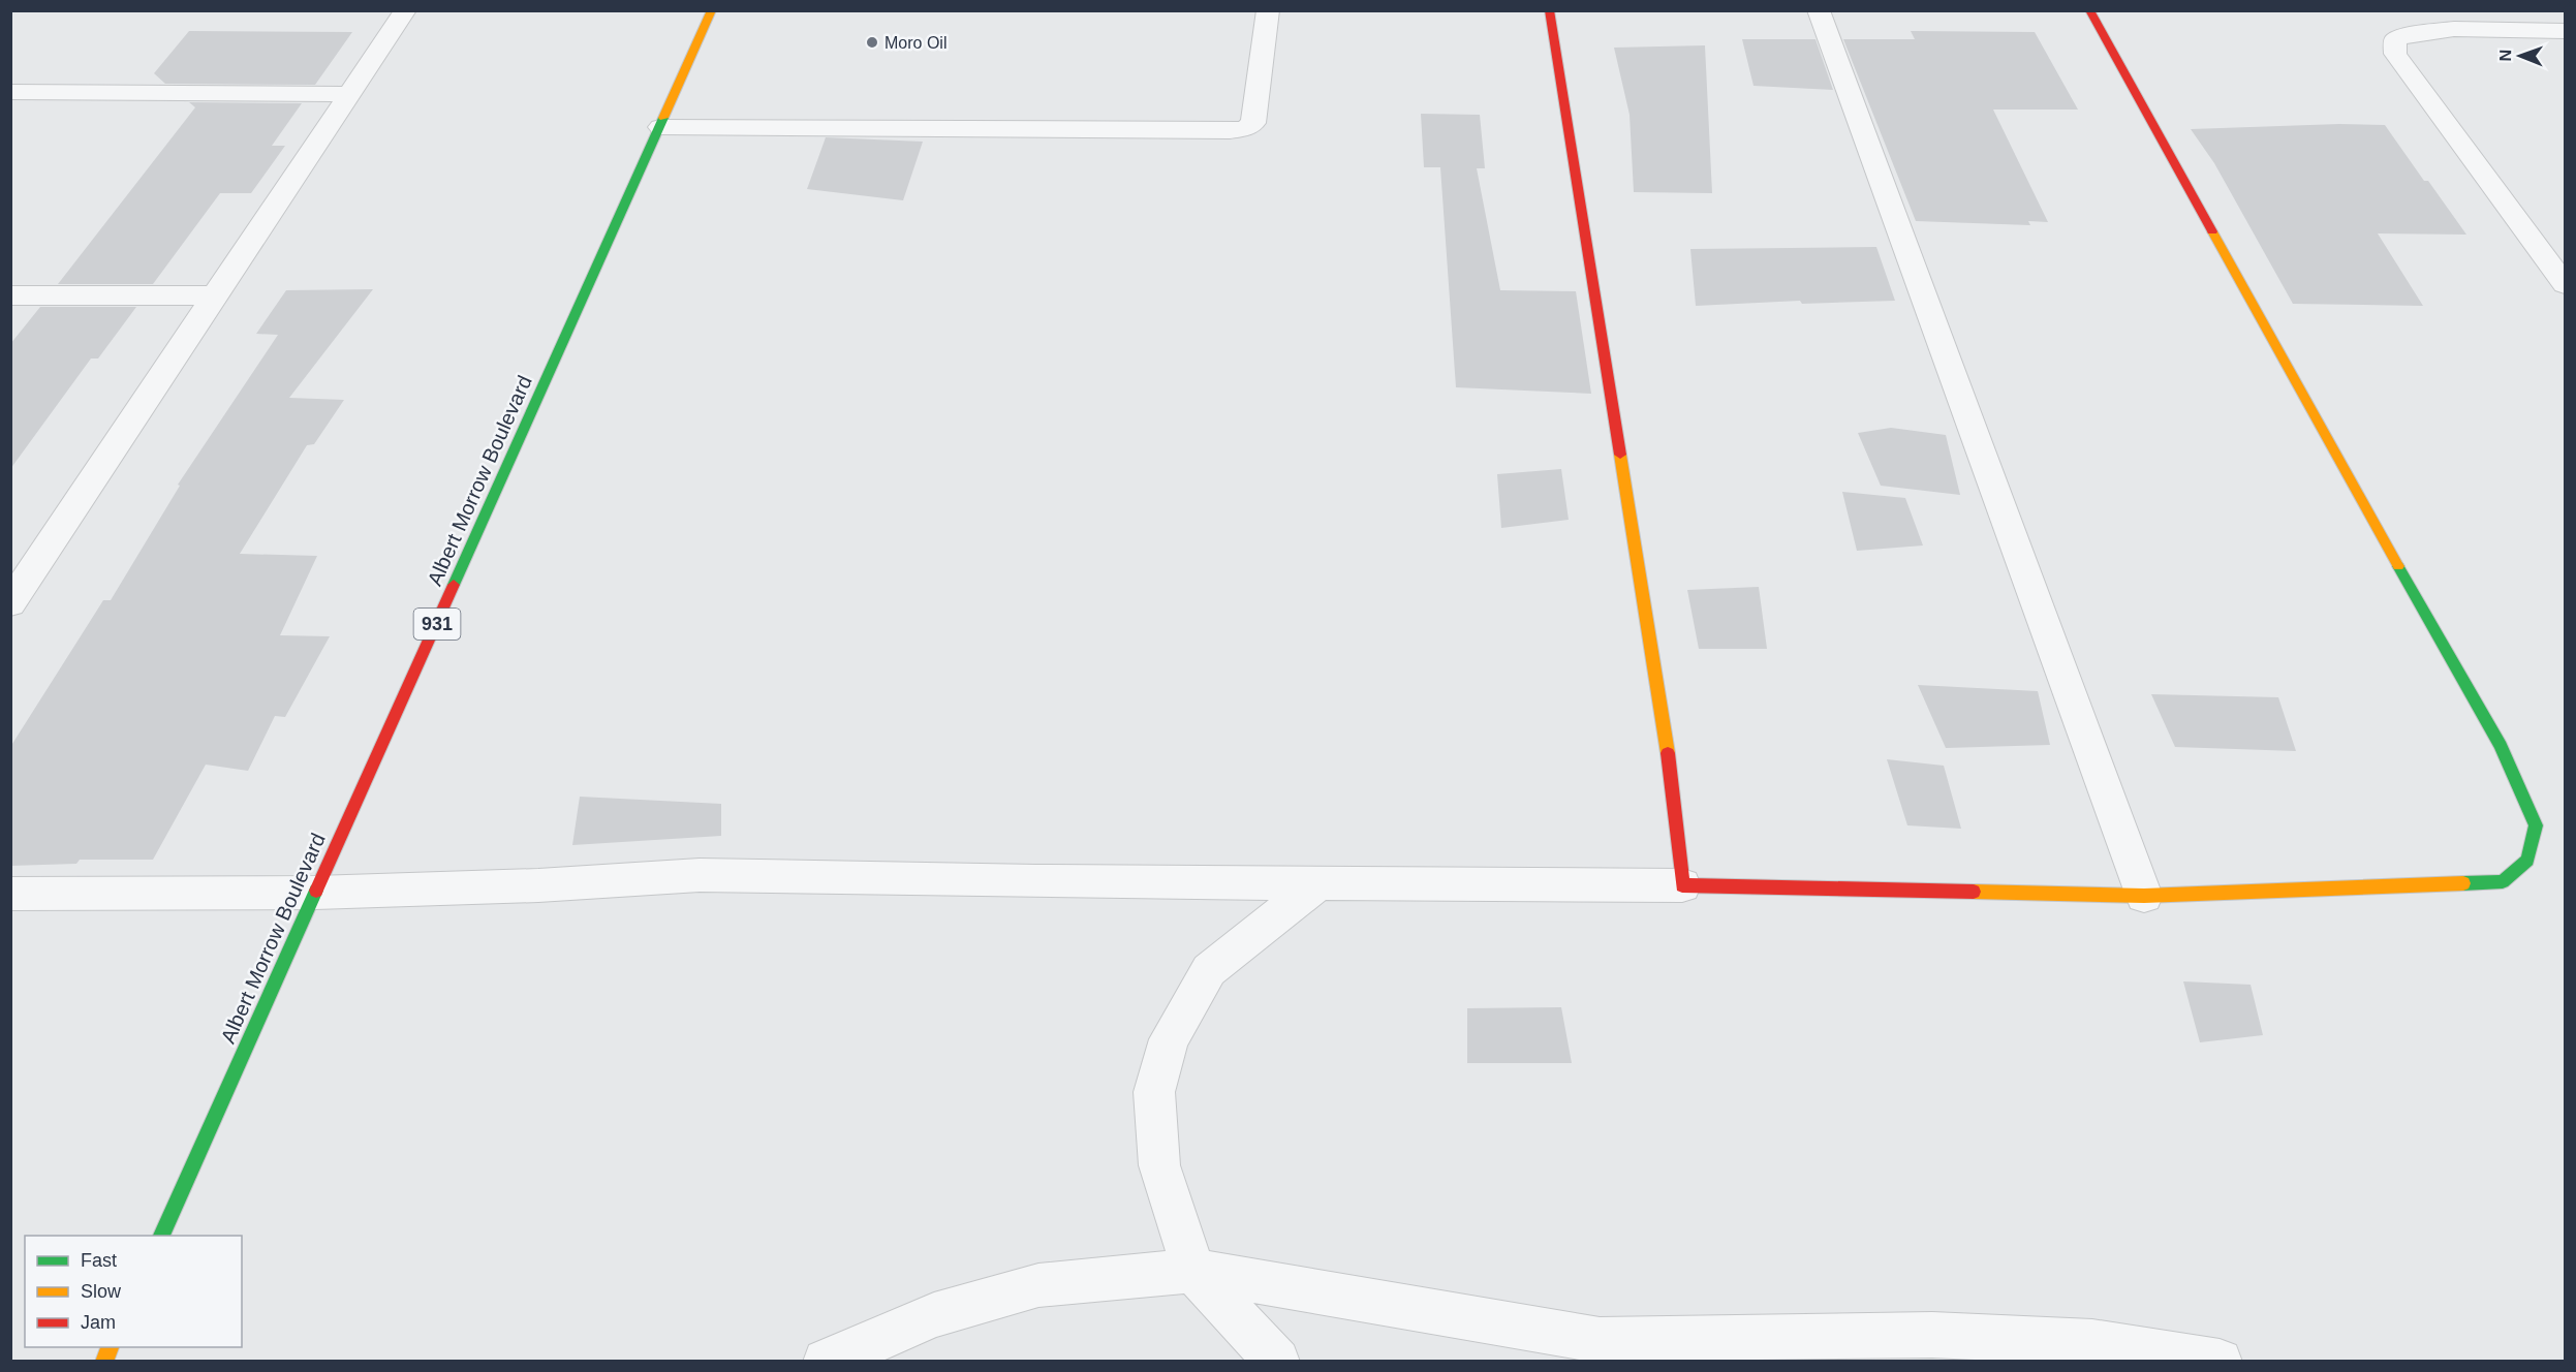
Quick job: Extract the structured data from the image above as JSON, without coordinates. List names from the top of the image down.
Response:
{
  "streets": {
    "main road": ["Albert Morrow Boulevard", "931"]
  },
  "places": ["Moro Oil"],
  "legend": ["Fast", "Slow", "Jam"],
  "north": "left"
}
